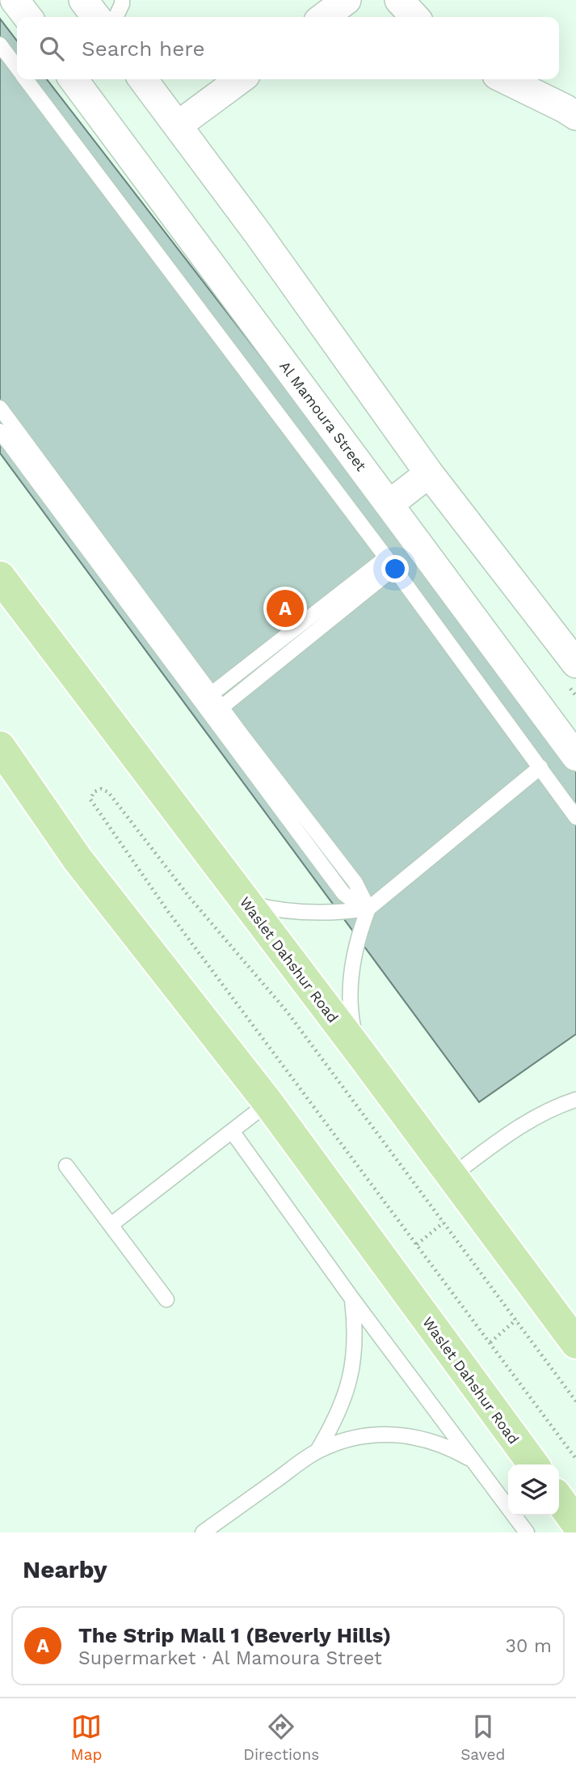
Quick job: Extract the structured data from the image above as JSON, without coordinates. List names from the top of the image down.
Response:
{
  "streets": {
    "main road": ["Waslet Dahshur Road"],
    "street": ["Al Mamoura Street"]
  },
  "page": {
    "search": "Search here",
    "pins": "A",
    "heading": "Nearby",
    "list": [
      {
        "mark": "A",
        "name": "The Strip Mall 1 (Beverly Hills)",
        "note": "Supermarket · Al Mamoura Street",
        "value": "30 m"
      }
    ],
    "nav": ["Map", "Directions", "Saved"]
  }
}
